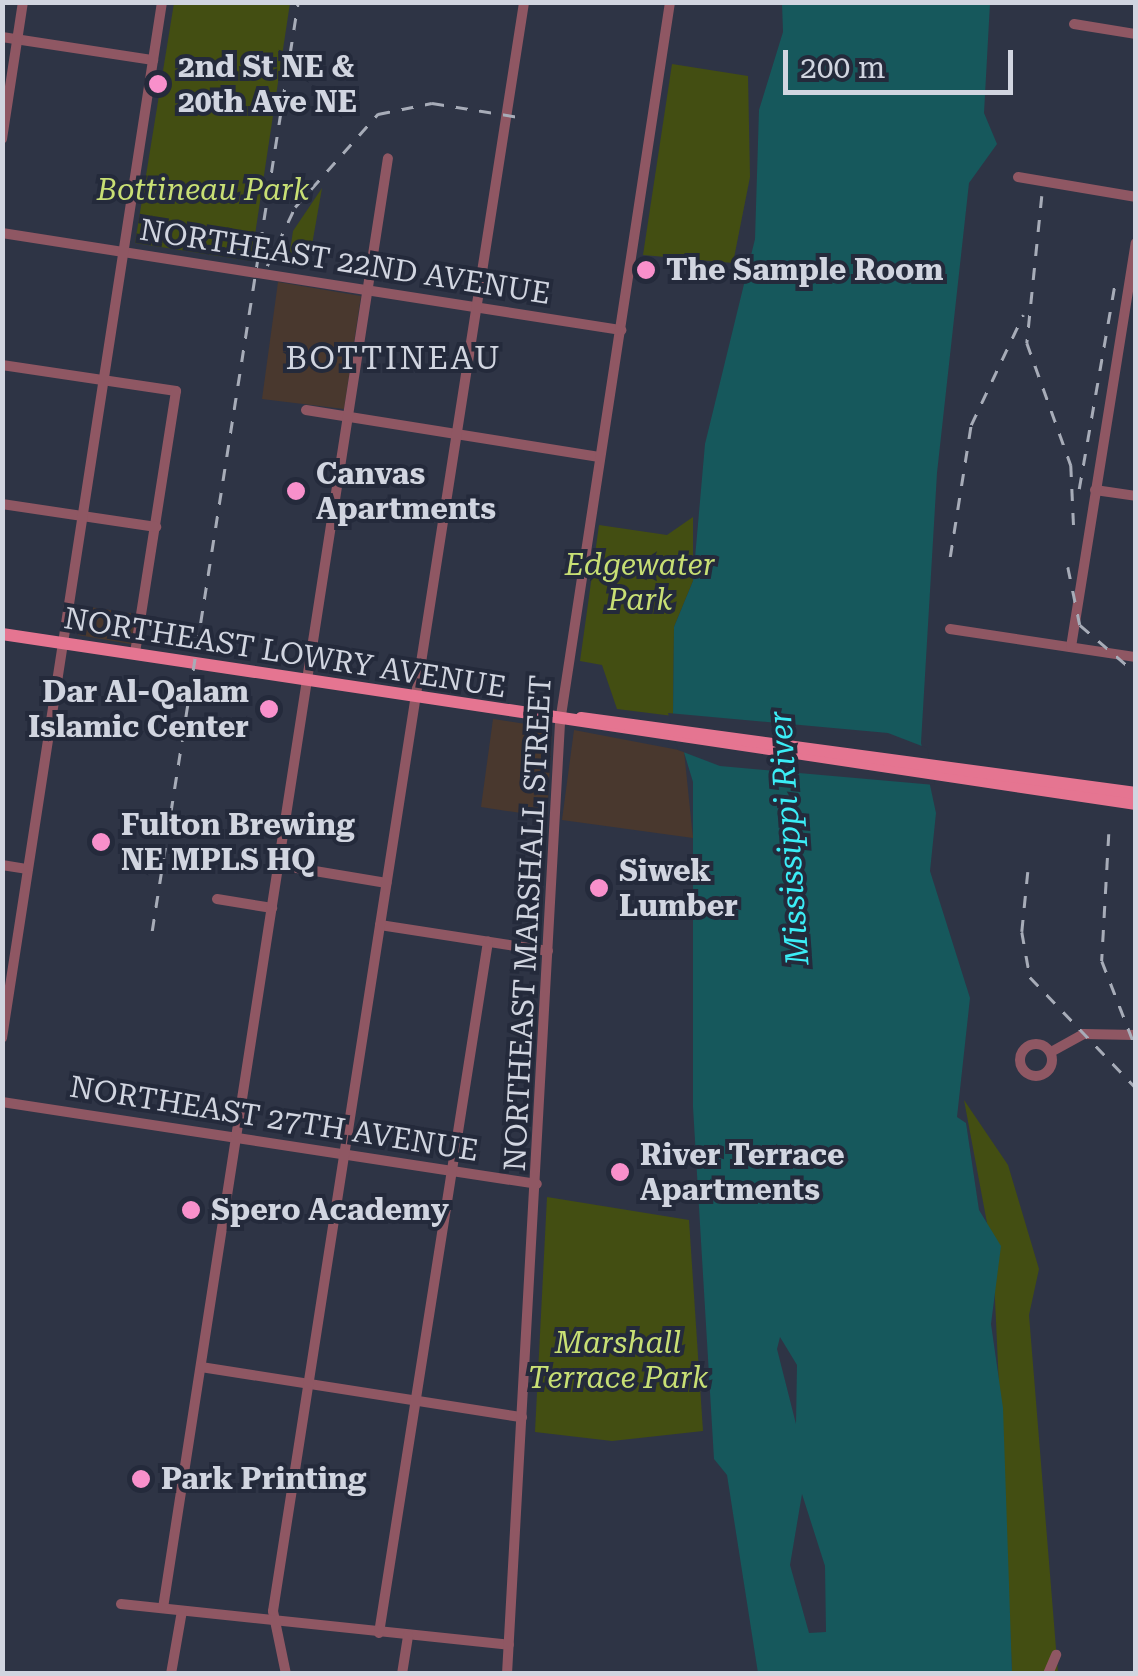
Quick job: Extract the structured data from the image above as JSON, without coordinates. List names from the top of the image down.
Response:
{
  "streets": {
    "main road": ["NORTHEAST LOWRY AVENUE"],
    "street": ["NORTHEAST 22ND AVENUE", "NORTHEAST MARSHALL STREET", "NORTHEAST 27TH AVENUE"]
  },
  "crossings": [
    ["NORTHEAST 22ND AVENUE", "NORTHEAST MARSHALL STREET"],
    ["NORTHEAST LOWRY AVENUE", "NORTHEAST MARSHALL STREET"],
    ["NORTHEAST MARSHALL STREET", "NORTHEAST 27TH AVENUE"]
  ],
  "districts": ["BOTTINEAU"],
  "water": ["Mississippi River"],
  "parks": ["Bottineau Park", "Edgewater Park", "Marshall Terrace Park"],
  "places": [
    "2nd St NE & 20th Ave NE",
    "The Sample Room",
    "Canvas Apartments",
    "Dar Al-Qalam Islamic Center",
    "Fulton Brewing NE MPLS HQ",
    "Siwek Lumber",
    "River Terrace Apartments",
    "Spero Academy",
    "Park Printing"
  ],
  "scale_bar": "200 m"
}
